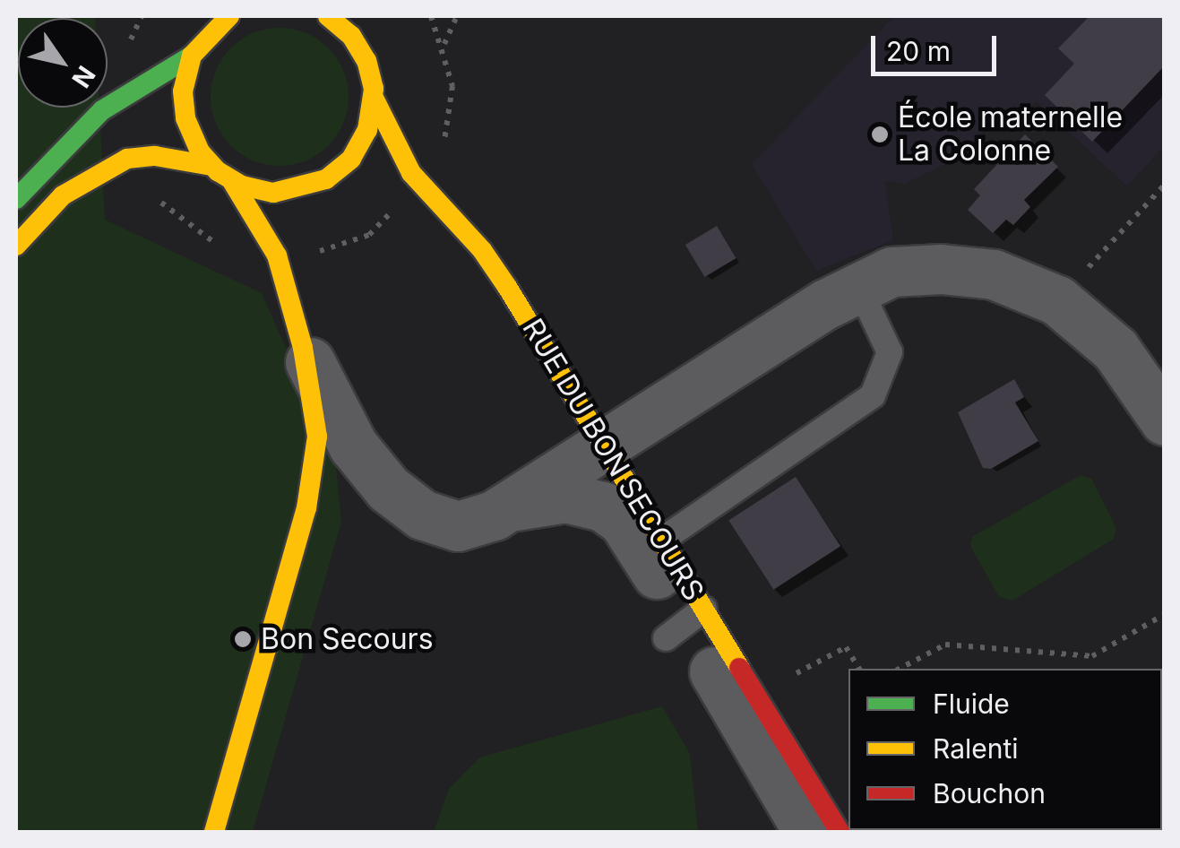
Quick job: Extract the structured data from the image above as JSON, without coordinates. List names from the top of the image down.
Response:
{
  "streets": {
    "main road": ["RUE DU BON SECOURS"]
  },
  "places": ["École maternelle La Colonne", "Bon Secours"],
  "legend": ["Fluide", "Ralenti", "Bouchon"],
  "scale_bar": "20 m",
  "north": "bottom right"
}
